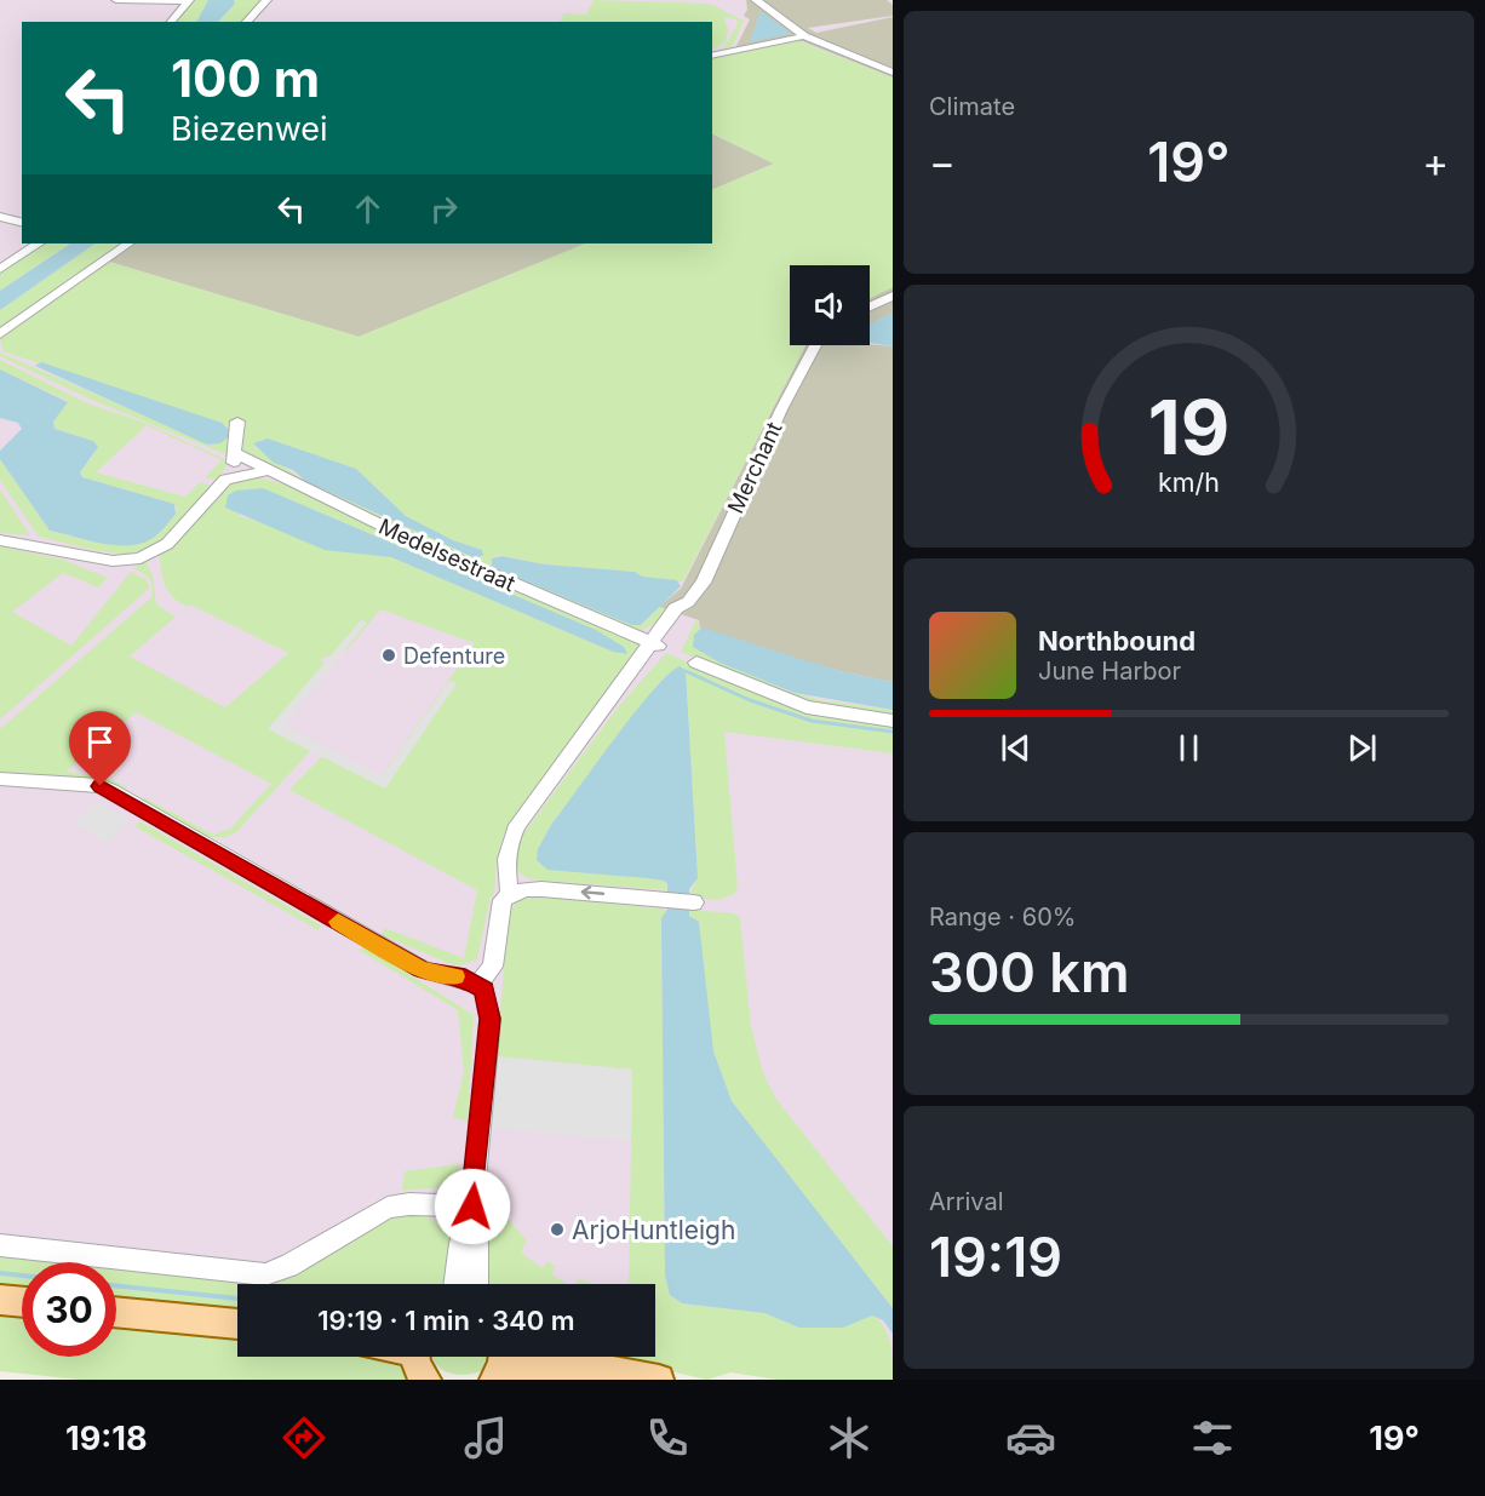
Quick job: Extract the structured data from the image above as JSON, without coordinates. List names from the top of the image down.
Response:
{
  "streets": {
    "street": ["Merchant", "Medelsestraat"]
  },
  "crossings": [
    ["Merchant", "Medelsestraat"]
  ],
  "places": ["Defenture", "ArjoHuntleigh"],
  "page": {
    "tile": [
      "Climate",
      ["Range · 60%", "300 km"],
      ["Arrival", "19:19"]
    ],
    "turn": ["100 m", "Biezenwei"],
    "heat": ["−", "19°", "+"],
    "song": ["Northbound", "June Harbor"],
    "limit": "30",
    "trip": "19:19 · 1 min · 340 m",
    "tabs": ["19:18", "19°"],
    "gauge": ["19", "km/h"]
  }
}
